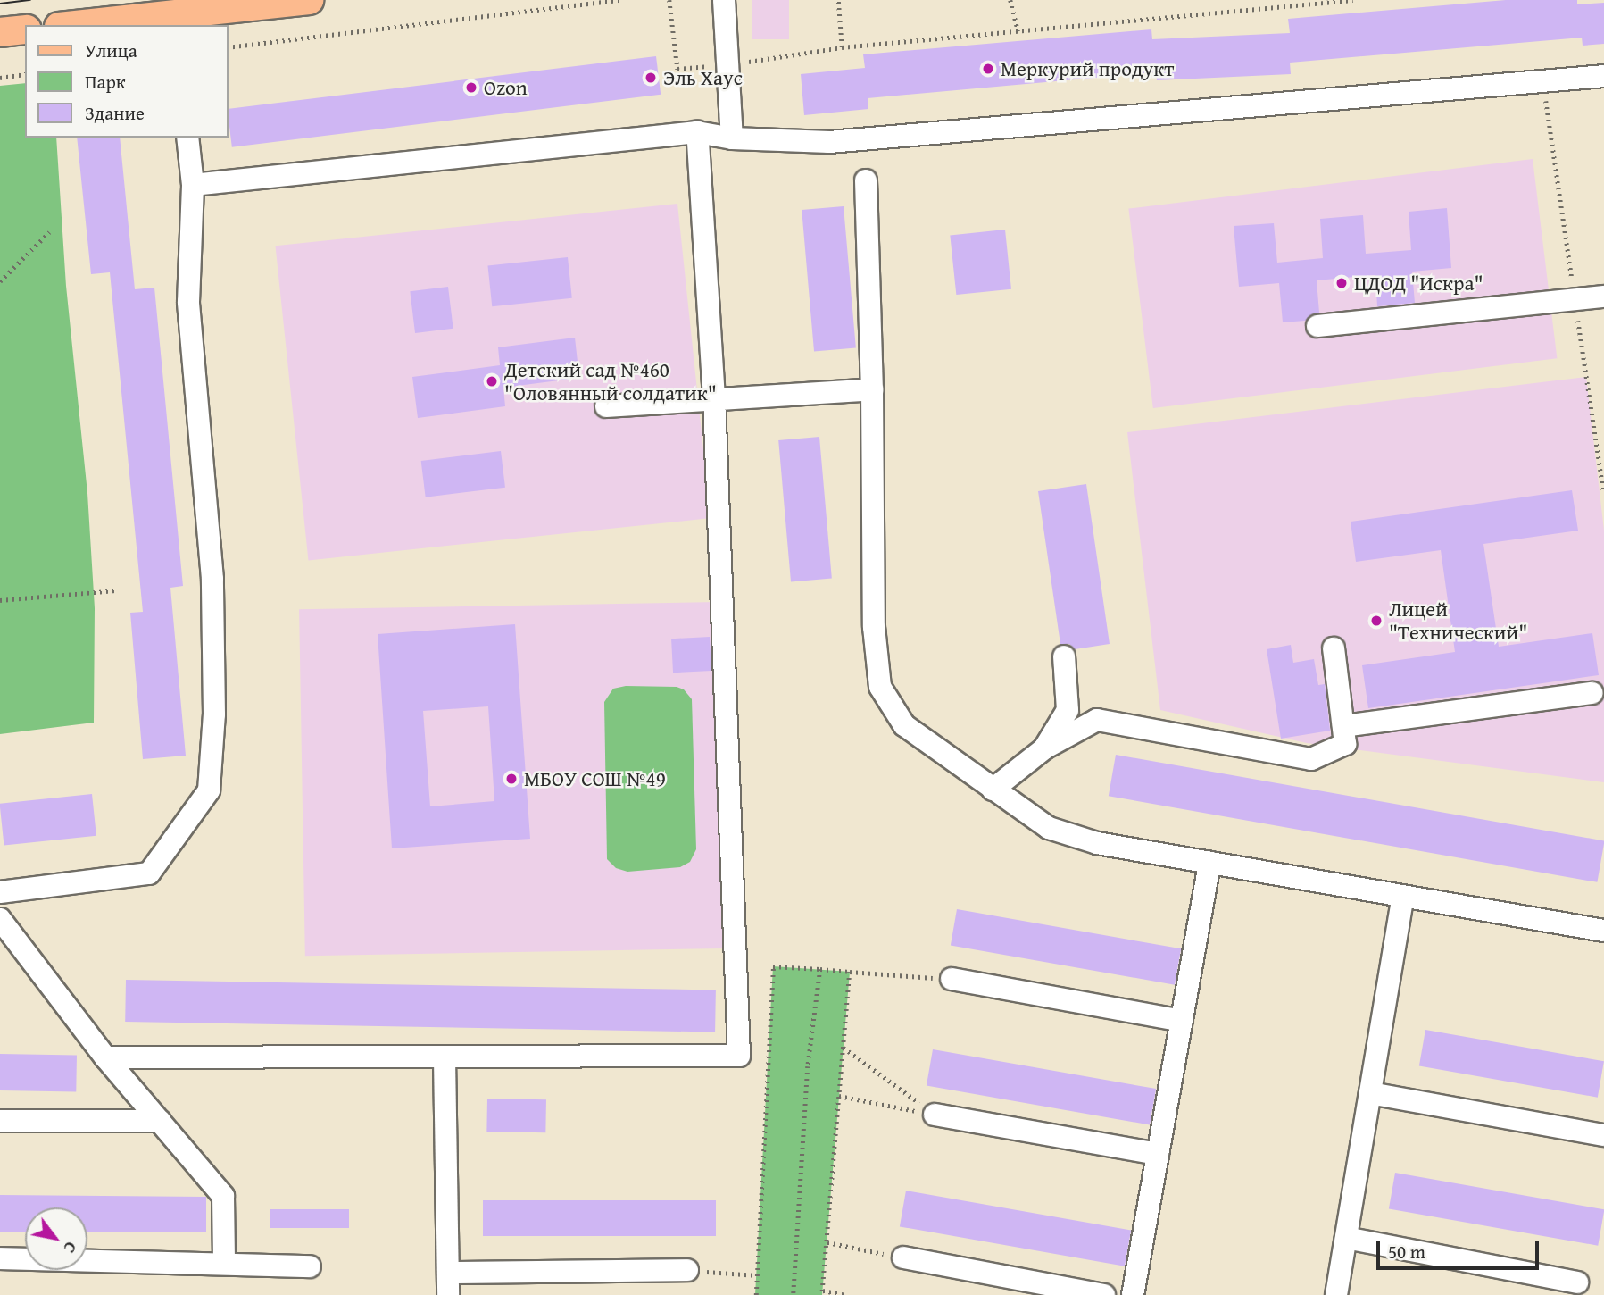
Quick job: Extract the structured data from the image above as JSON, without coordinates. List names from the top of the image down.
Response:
{
  "places": [
    "Меркурий продукт",
    "Эль Хаус",
    "Ozon",
    "ЦДОД \"Искра\"",
    "Детский сад №460 \"Оловянный солдатик\"",
    "Лицей \"Технический\"",
    "МБОУ СОШ №49"
  ],
  "legend": ["Улица", "Парк", "Здание"],
  "scale_bar": "50 m",
  "north": "bottom right"
}
